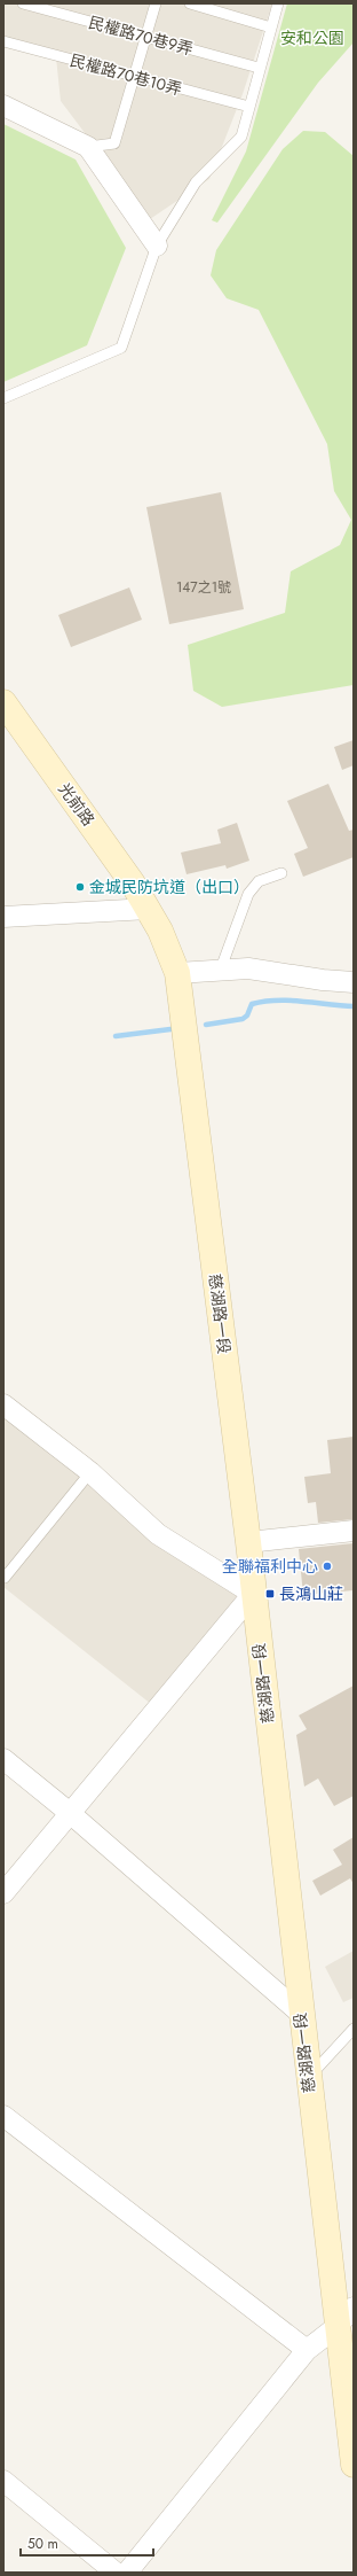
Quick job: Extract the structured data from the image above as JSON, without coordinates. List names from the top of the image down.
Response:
{
  "streets": {
    "main road": ["光前路", "慈湖路一段"],
    "lane": ["民權路70巷9弄", "民權路70巷10弄"]
  },
  "crossings": [
    ["光前路", "慈湖路一段"]
  ],
  "parks": ["安和公園"],
  "places": {
    "other": ["金城民防坑道（出口）", "全聯福利中心"],
    "transit": ["長鴻山莊"]
  },
  "house_numbers": ["147之1號"],
  "scale_bar": "50 m"
}
